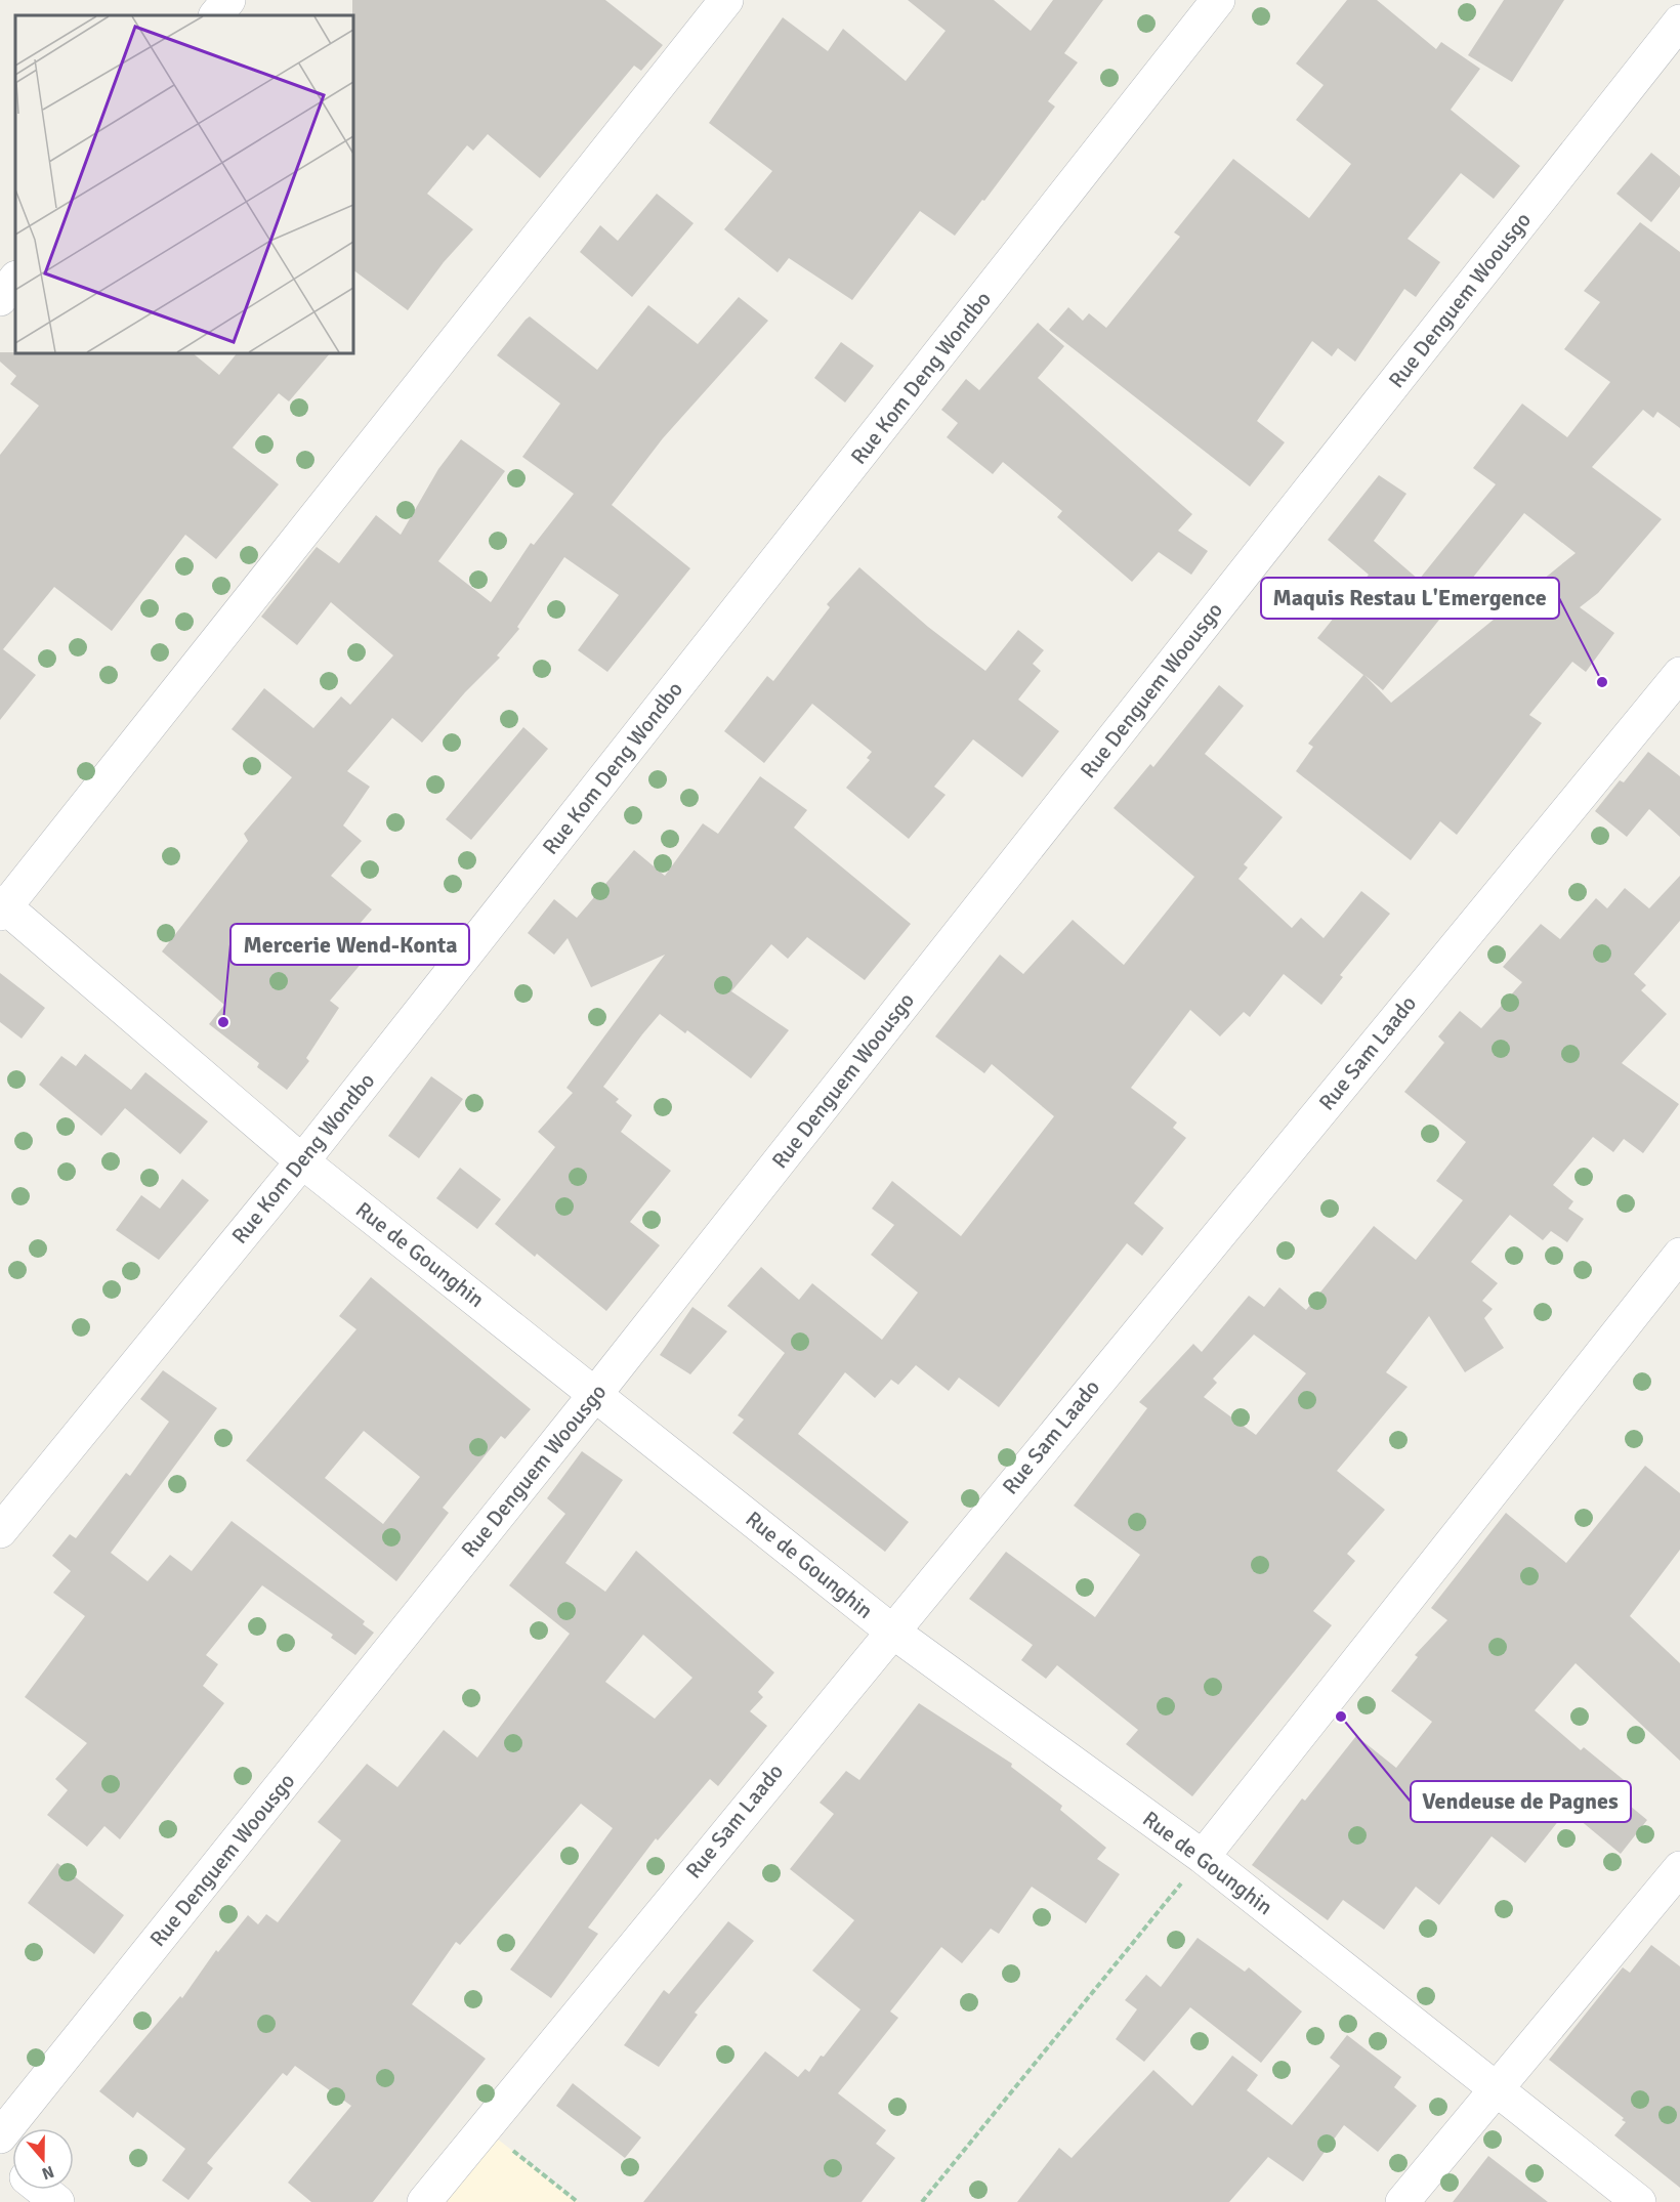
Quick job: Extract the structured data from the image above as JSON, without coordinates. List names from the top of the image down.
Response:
{
  "streets": {
    "street": [
      "Rue Denguem Woousgo",
      "Rue Kom Deng Wondbo",
      "Rue Sam Laado",
      "Rue de Gounghin"
    ]
  },
  "crossings": [
    ["Rue Denguem Woousgo", "Rue de Gounghin"],
    ["Rue Kom Deng Wondbo", "Rue de Gounghin"],
    ["Rue Sam Laado", "Rue de Gounghin"]
  ],
  "places": ["Maquis Restau L'Emergence", "Mercerie Wend-Konta", "Vendeuse de Pagnes"],
  "north": "bottom"
}
